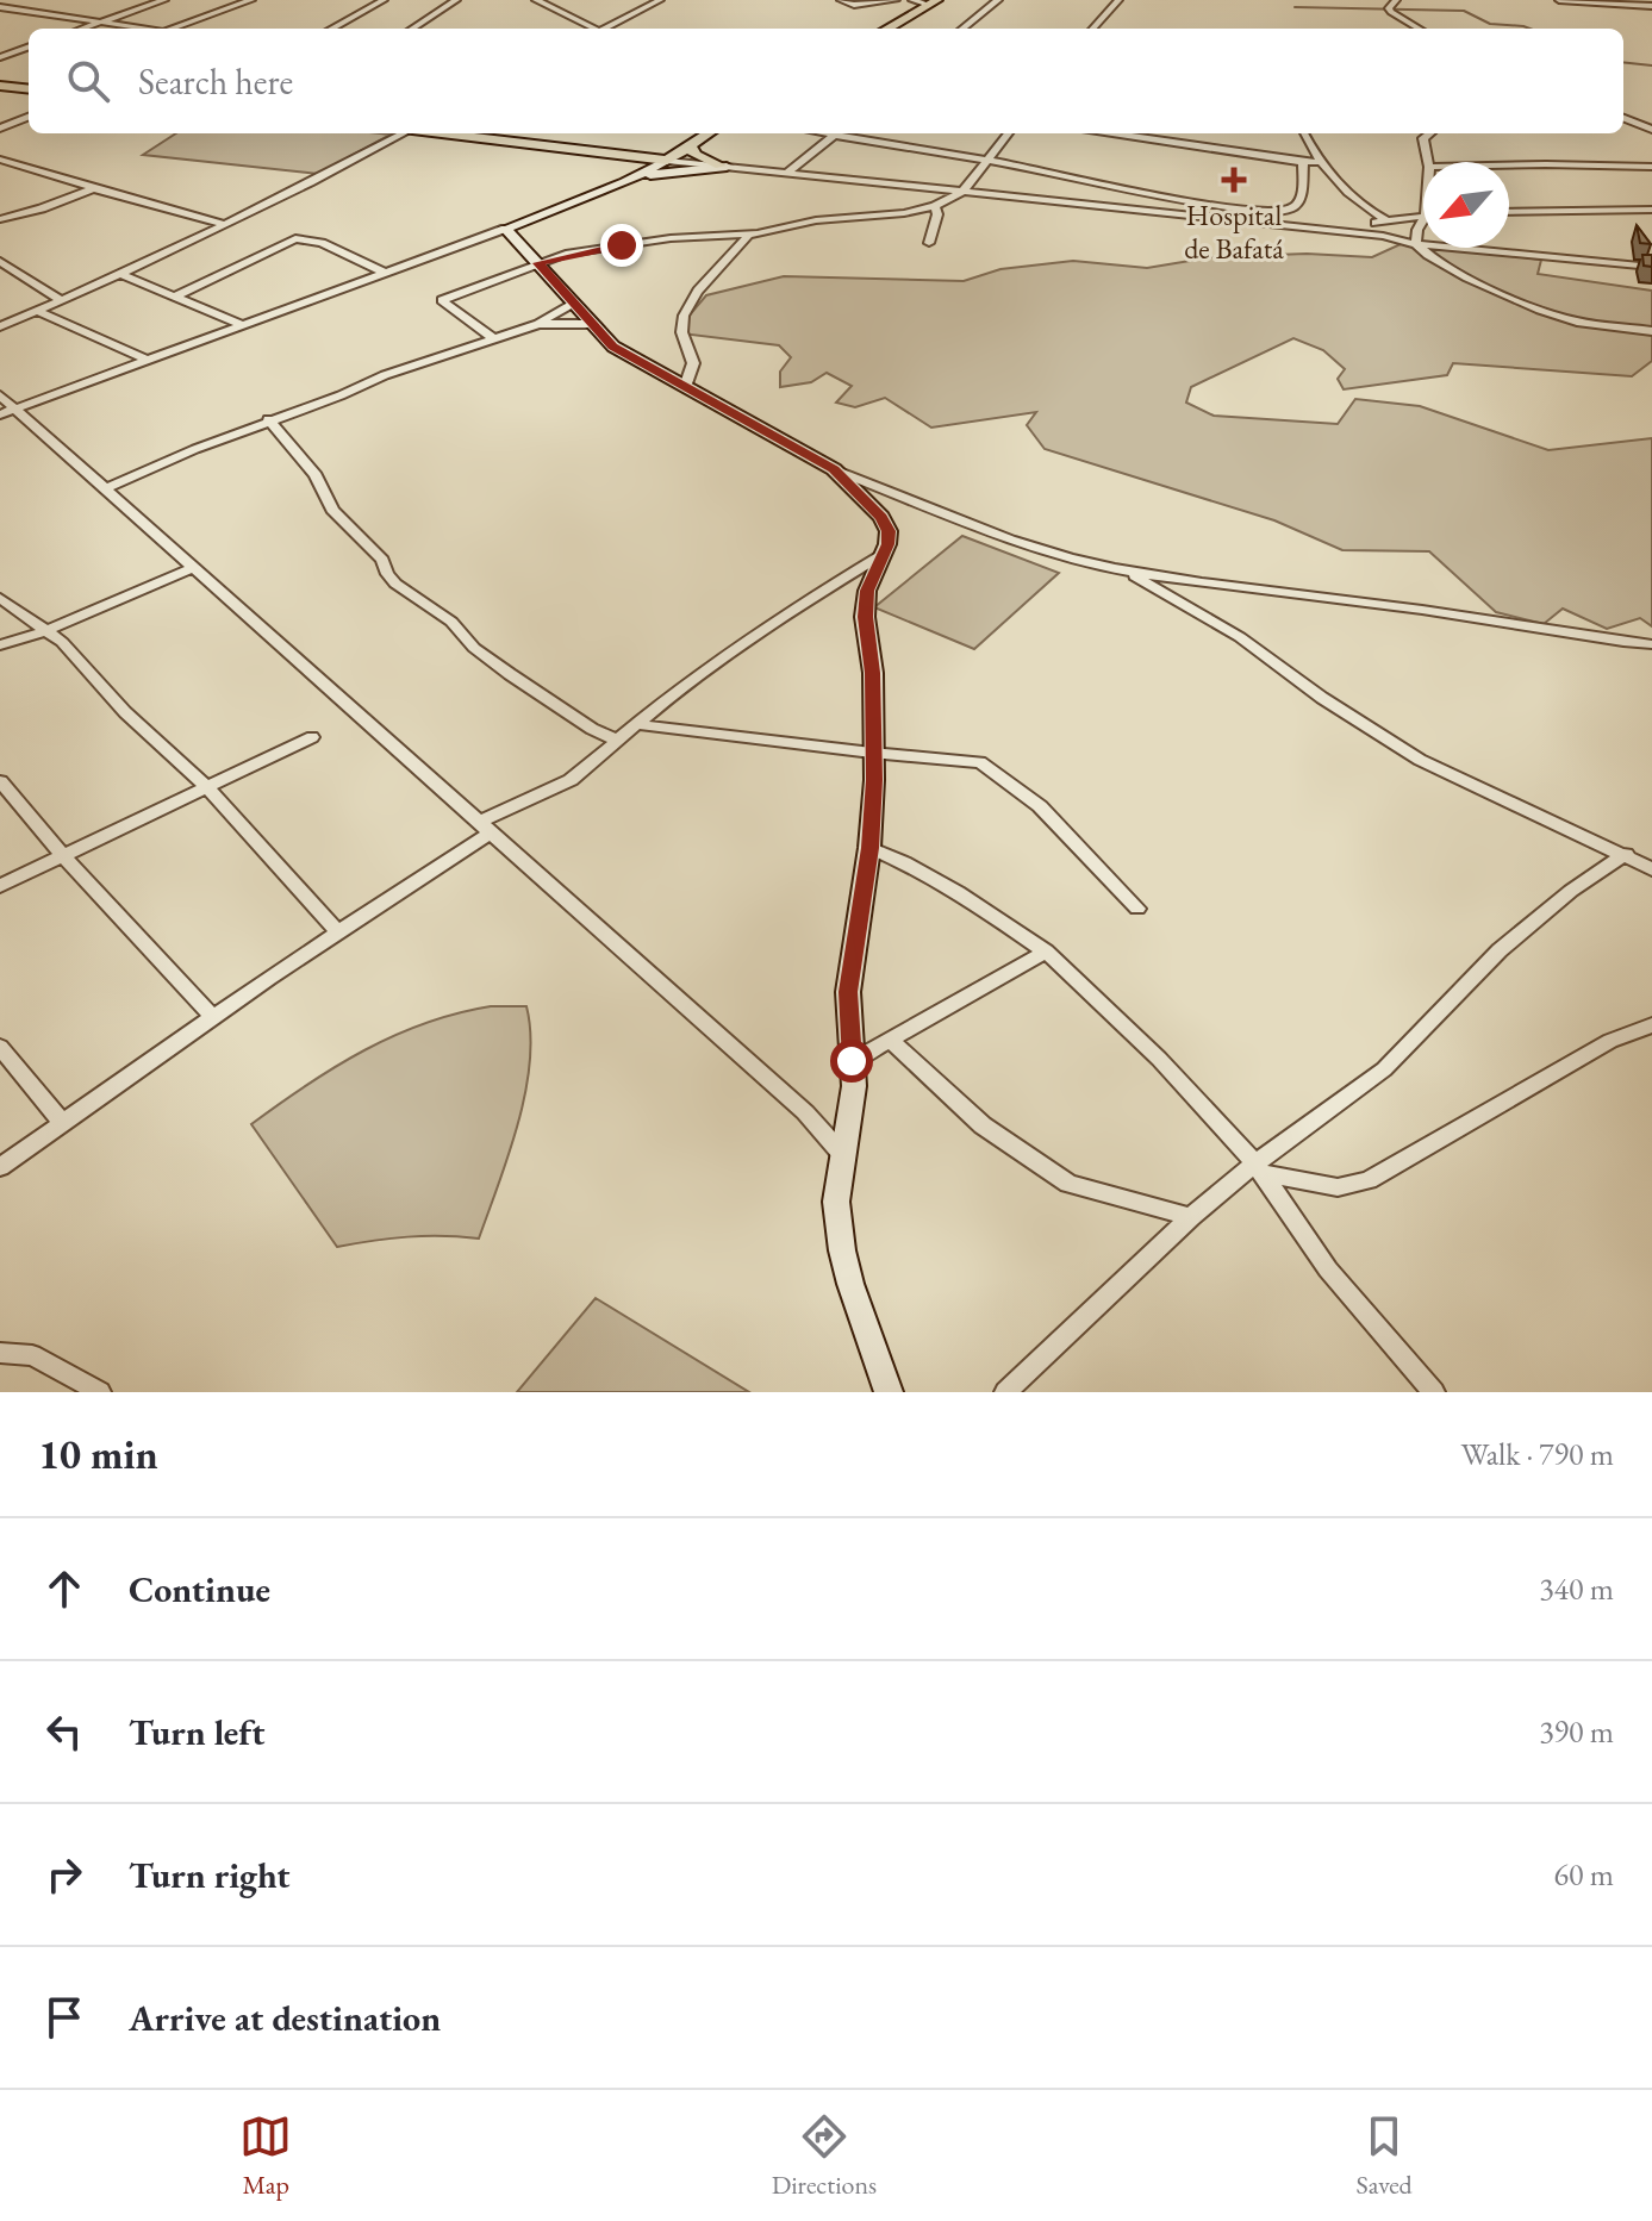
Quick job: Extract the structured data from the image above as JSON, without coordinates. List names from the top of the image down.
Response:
{
  "places": {
    "health": ["Hospital de Bafatá"]
  },
  "north": "bottom left",
  "page": {
    "search": "Search here",
    "heading": ["10 min", "Walk · 790 m"],
    "list": [
      ["Continue", "340 m"],
      ["Turn left", "390 m"],
      ["Turn right", "60 m"],
      "Arrive at destination"
    ],
    "nav": ["Map", "Directions", "Saved"]
  }
}
